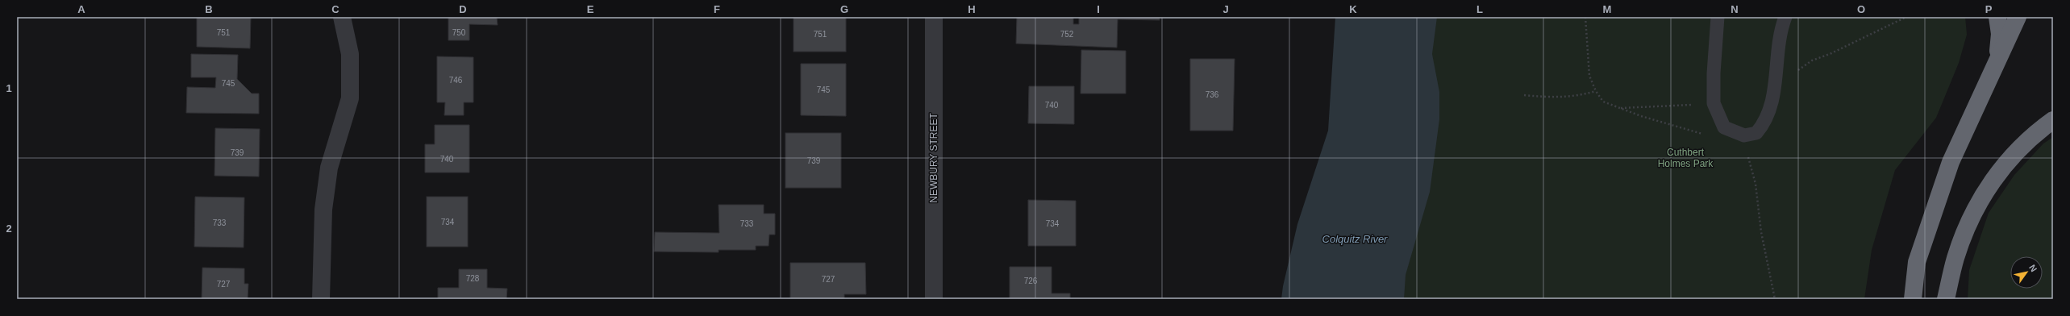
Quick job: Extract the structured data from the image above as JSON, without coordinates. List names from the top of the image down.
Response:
{
  "streets": {
    "street": ["NEWBURY STREET"]
  },
  "water": ["Colquitz River"],
  "parks": ["Cuthbert Holmes Park"],
  "house_numbers": [
    "751",
    "750",
    "751",
    "752",
    "746",
    "745",
    "745",
    "736",
    "740",
    "739",
    "740",
    "739",
    "734",
    "733",
    "733",
    "734",
    "728",
    "727",
    "726",
    "727"
  ],
  "north": "top right",
  "grid": {
    "columns": [
      "A",
      "B",
      "C",
      "D",
      "E",
      "F",
      "G",
      "H",
      "I",
      "J",
      "K",
      "L",
      "M",
      "N",
      "O",
      "P"
    ],
    "rows": ["1", "2"]
  }
}
